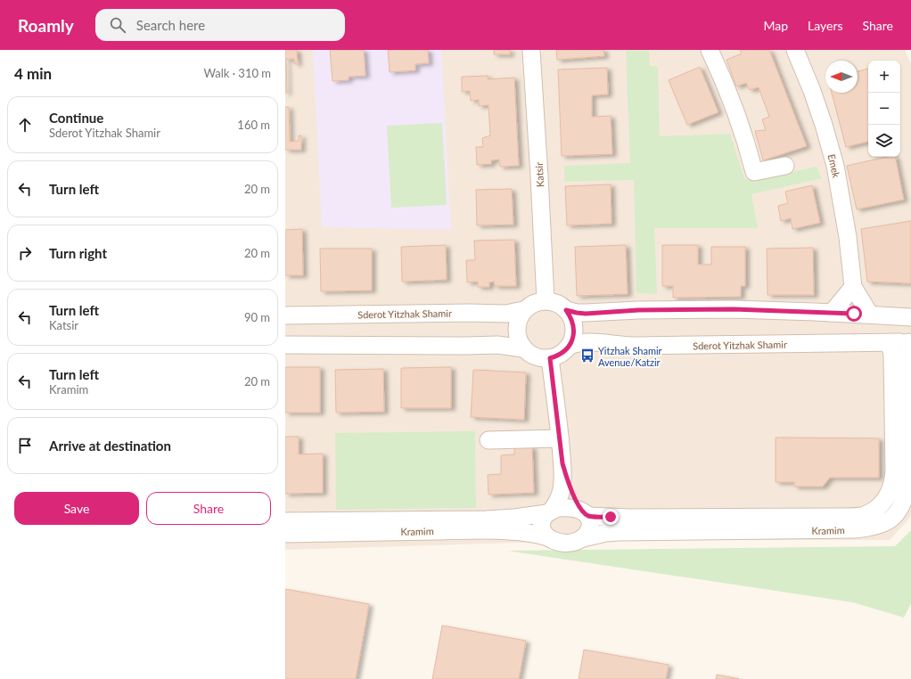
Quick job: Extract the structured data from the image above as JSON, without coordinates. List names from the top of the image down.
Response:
{
  "streets": {
    "street": [
      "Emek",
      "Katsir",
      "Sderot Yitzhak Shamir",
      "Kramim"
    ]
  },
  "crossings": [
    ["Katsir", "Sderot Yitzhak Shamir"],
    ["Sderot Yitzhak Shamir", "Kramim"]
  ],
  "places": {
    "bus stop": ["Yitzhak Shamir Avenue/Katzir"]
  },
  "north": "left",
  "page": {
    "header": "Roamly",
    "search": "Search here",
    "nav": ["Map", "Layers", "Share"],
    "heading": ["4 min", "Walk · 310 m"],
    "map_buttons": ["+", "−"],
    "list": [
      ["Continue", "Sderot Yitzhak Shamir", "160 m"],
      ["Turn left", "20 m"],
      ["Turn right", "20 m"],
      ["Turn left", "Katsir", "90 m"],
      ["Turn left", "Kramim", "20 m"],
      "Arrive at destination"
    ],
    "buttons": ["Save", "Share"]
  }
}
